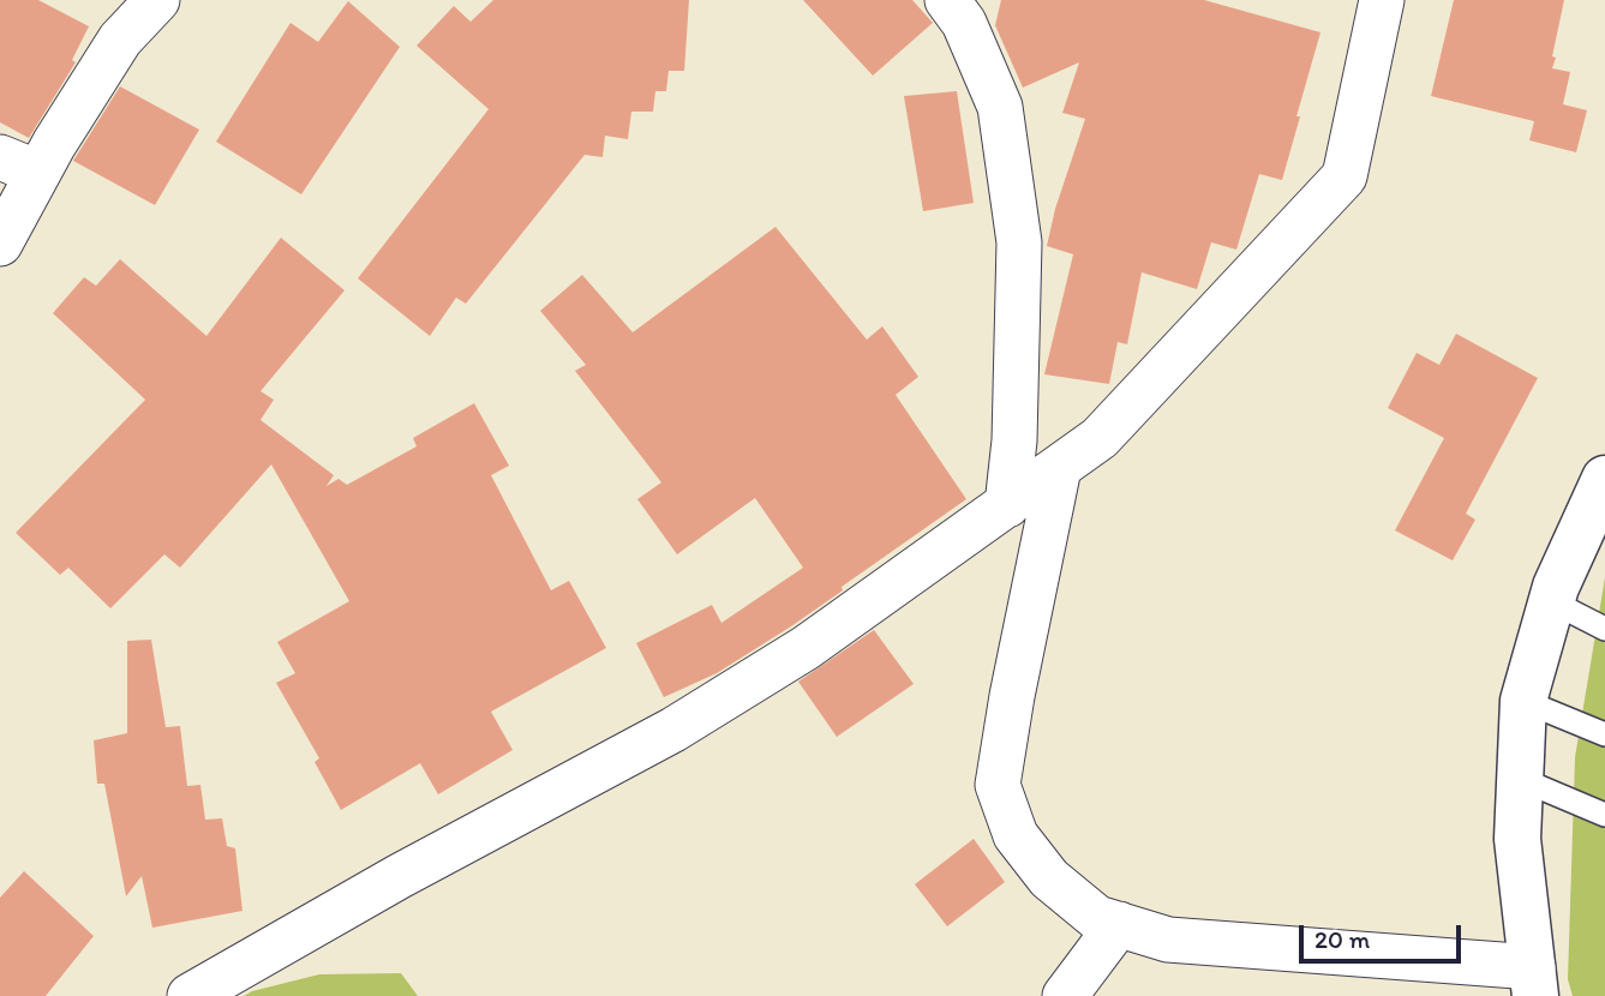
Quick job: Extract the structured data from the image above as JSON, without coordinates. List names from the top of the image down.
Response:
{
  "scale_bar": "20 m"
}
